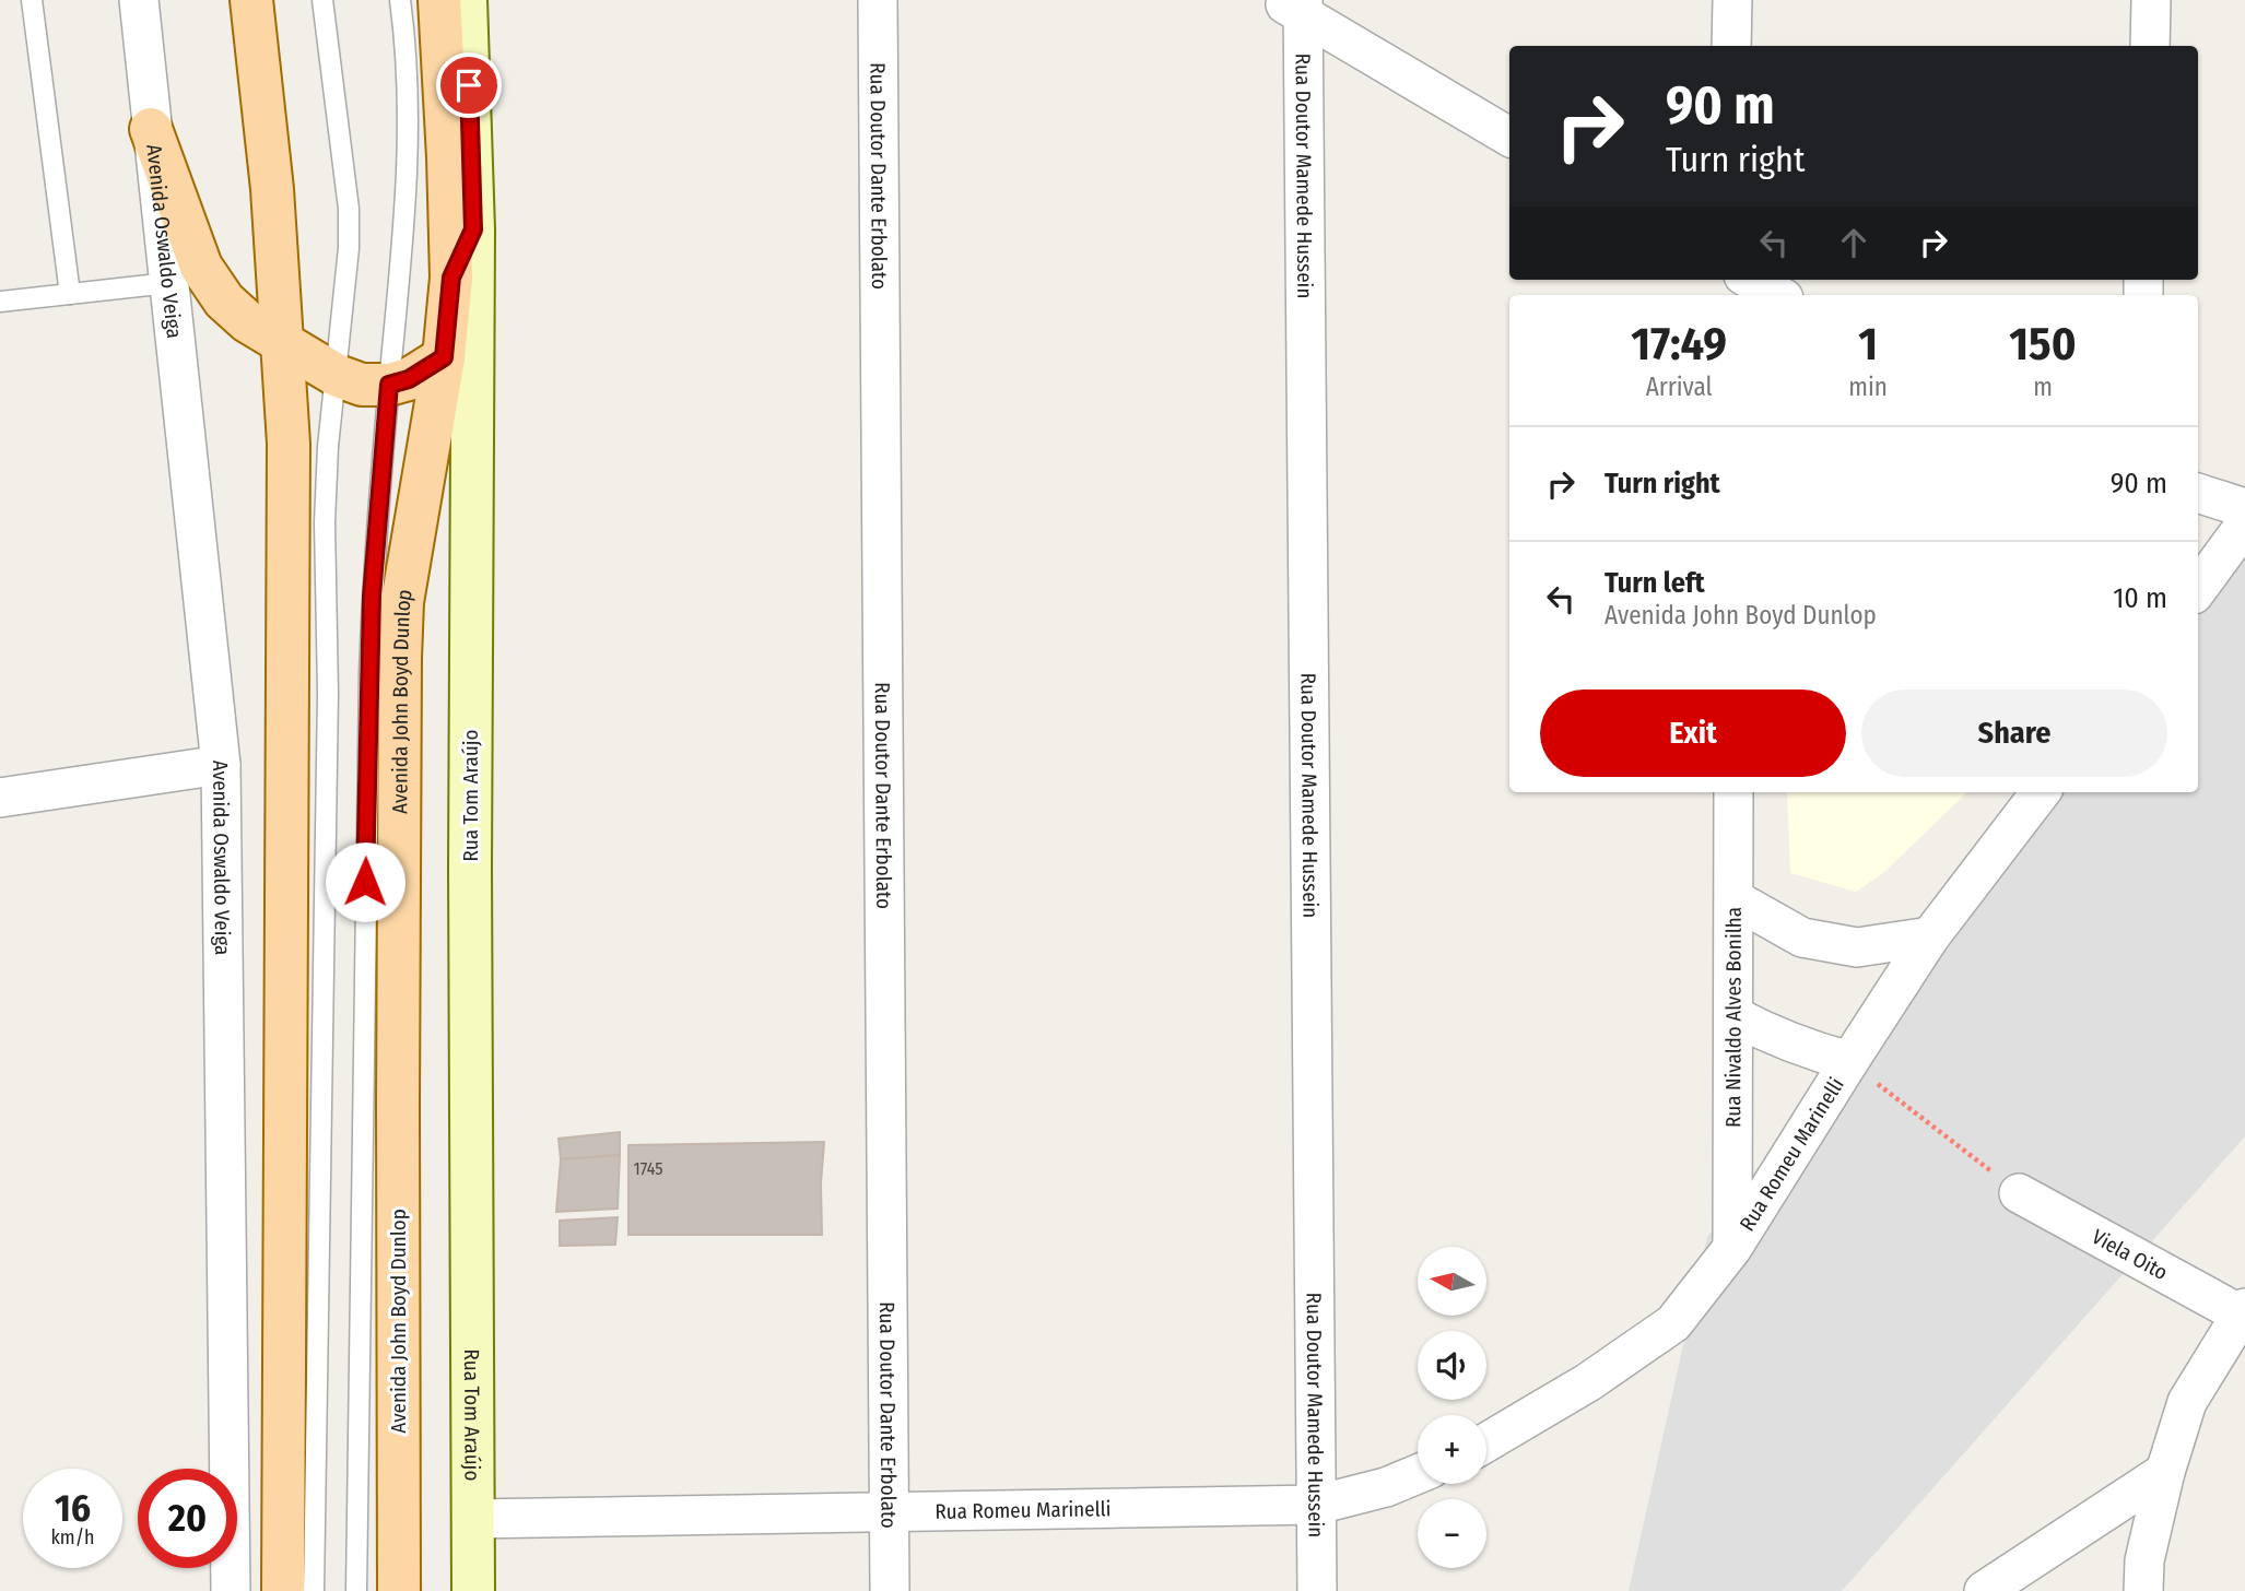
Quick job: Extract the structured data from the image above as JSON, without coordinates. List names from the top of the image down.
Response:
{
  "streets": {
    "main road": ["Avenida John Boyd Dunlop", "Rua Tom Araújo"],
    "street": [
      "Rua Doutor Dante Erbolato",
      "Rua Doutor Mamede Hussein",
      "Avenida Oswaldo Veiga",
      "Rua Nivaldo Alves Bonilha",
      "Rua Romeu Marinelli",
      "Viela Oito"
    ]
  },
  "crossings": [
    ["Rua Doutor Dante Erbolato", "Rua Romeu Marinelli"],
    ["Rua Doutor Mamede Hussein", "Rua Romeu Marinelli"],
    ["Rua Tom Araújo", "Rua Romeu Marinelli"],
    ["Rua Nivaldo Alves Bonilha", "Rua Romeu Marinelli"]
  ],
  "house_numbers": ["1745"],
  "north": "left",
  "page": {
    "turn": ["90 m", "Turn right"],
    "eta": [
      "17:49",
      "Arrival",
      "1",
      "min",
      "150",
      "m"
    ],
    "list": [
      {
        "name": "Turn right",
        "value": "90 m"
      },
      {
        "name": "Turn left",
        "note": "Avenida John Boyd Dunlop",
        "value": "10 m"
      }
    ],
    "buttons": ["Exit", "Share"],
    "map_buttons": ["+", "−"],
    "speed": "16 km/h",
    "limit": "20"
  }
}
